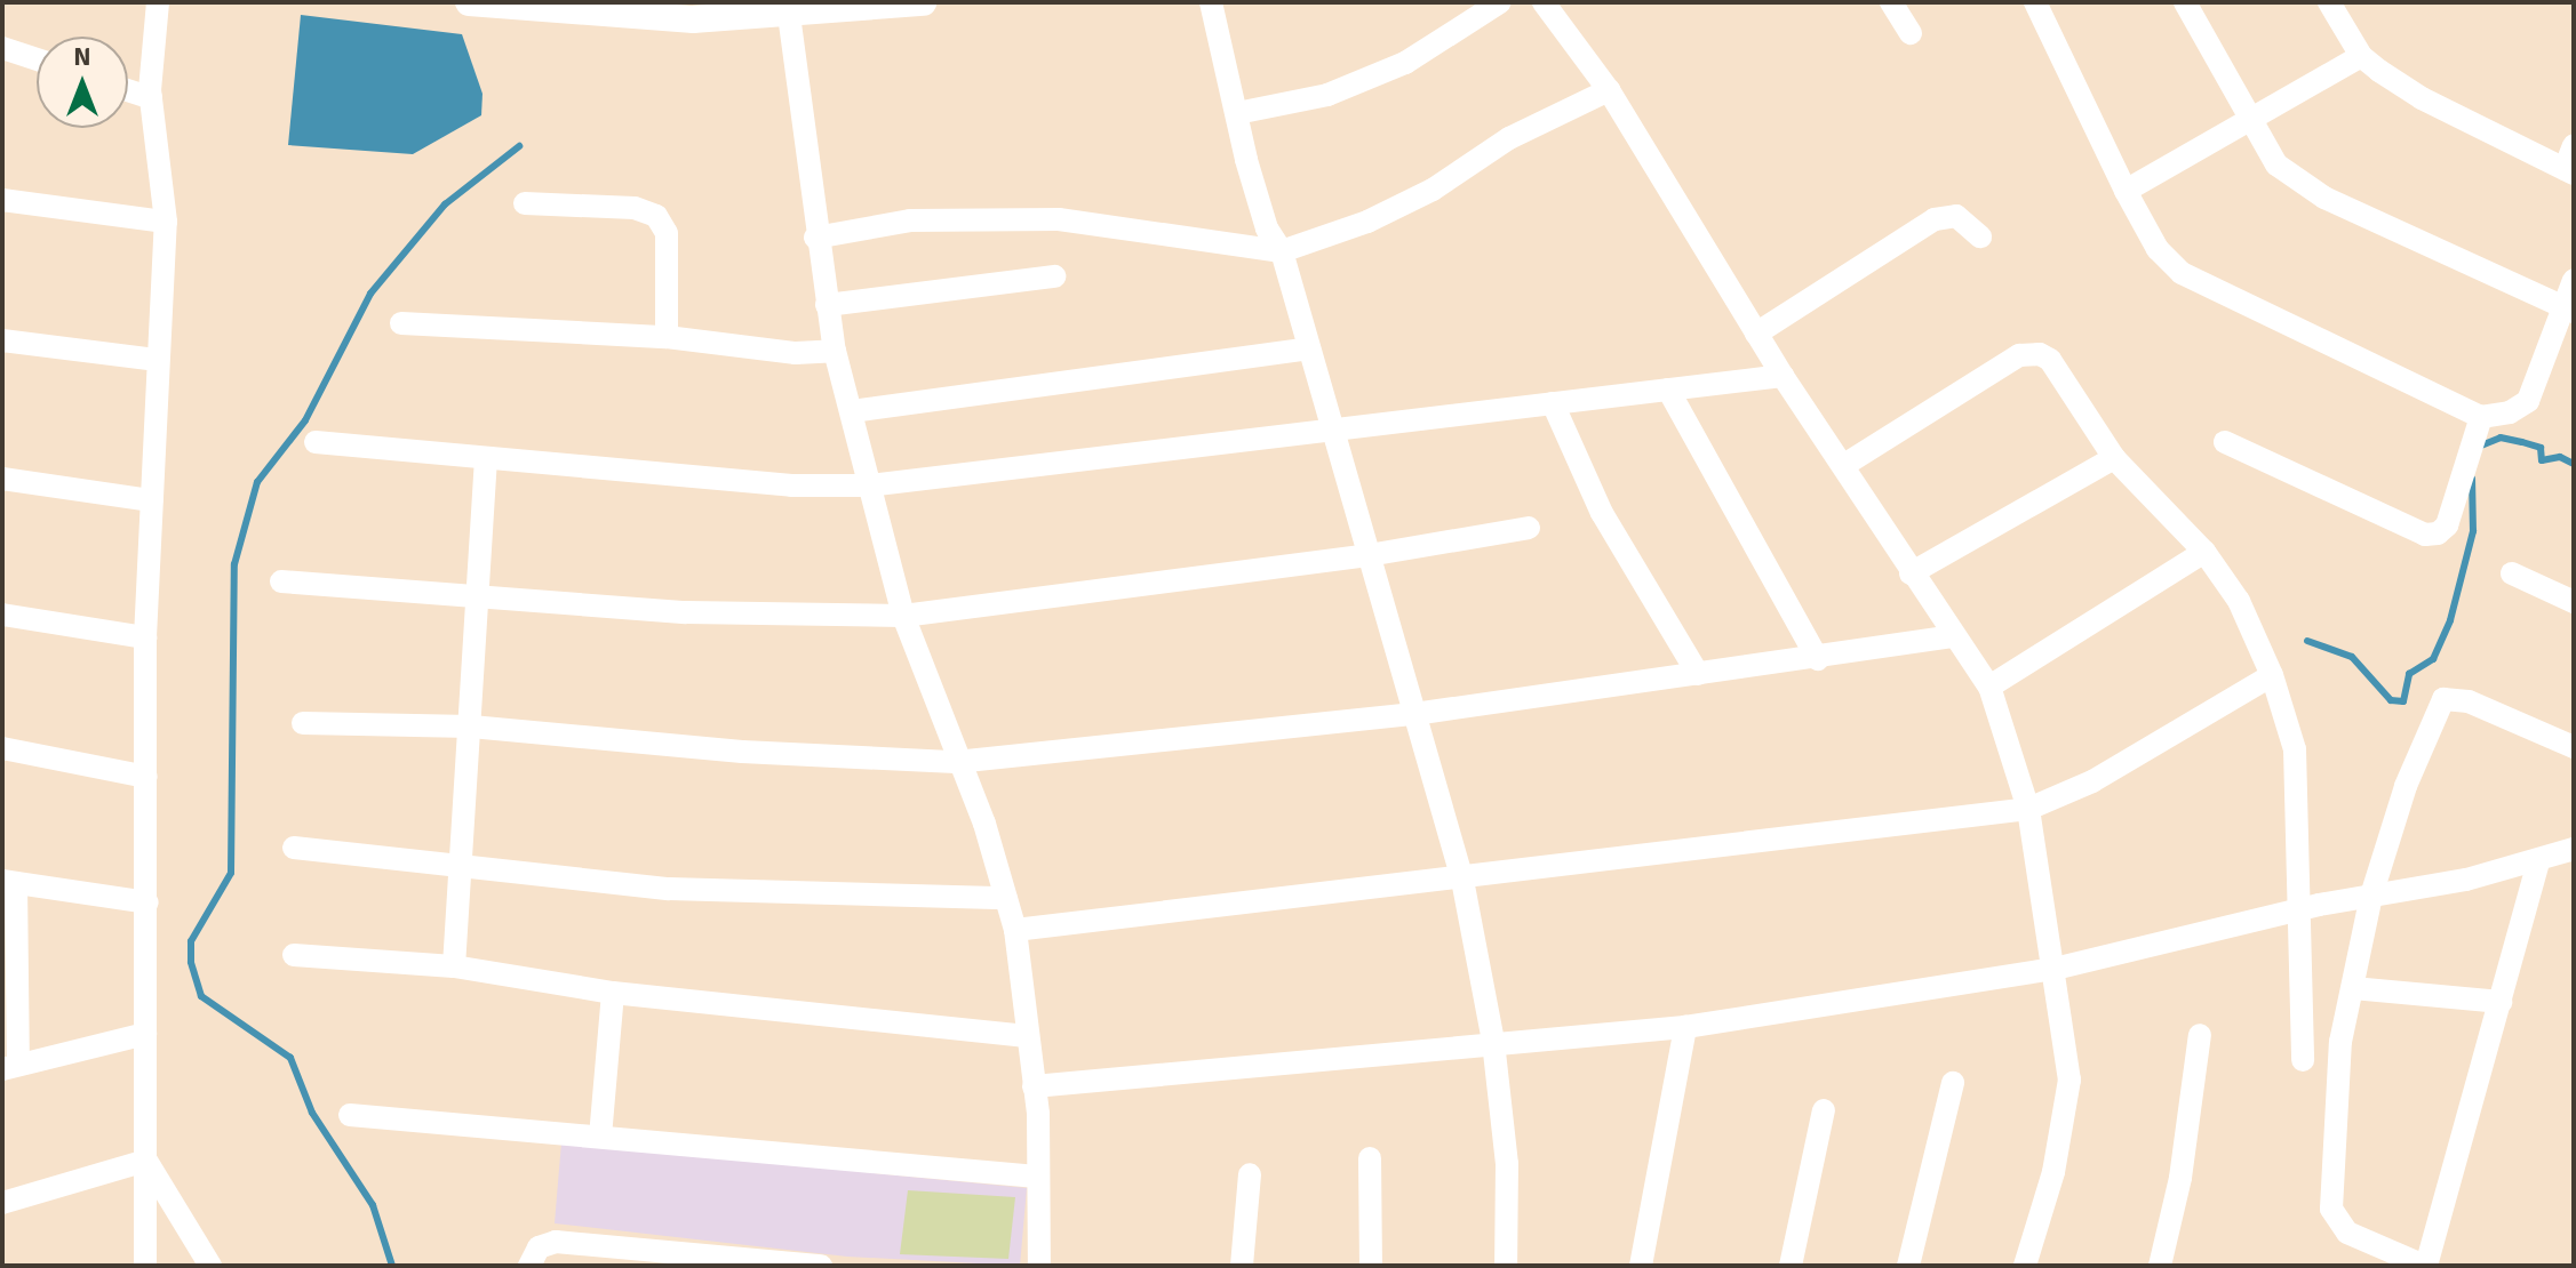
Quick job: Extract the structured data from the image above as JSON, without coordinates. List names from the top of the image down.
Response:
{
  "north": "top"
}
